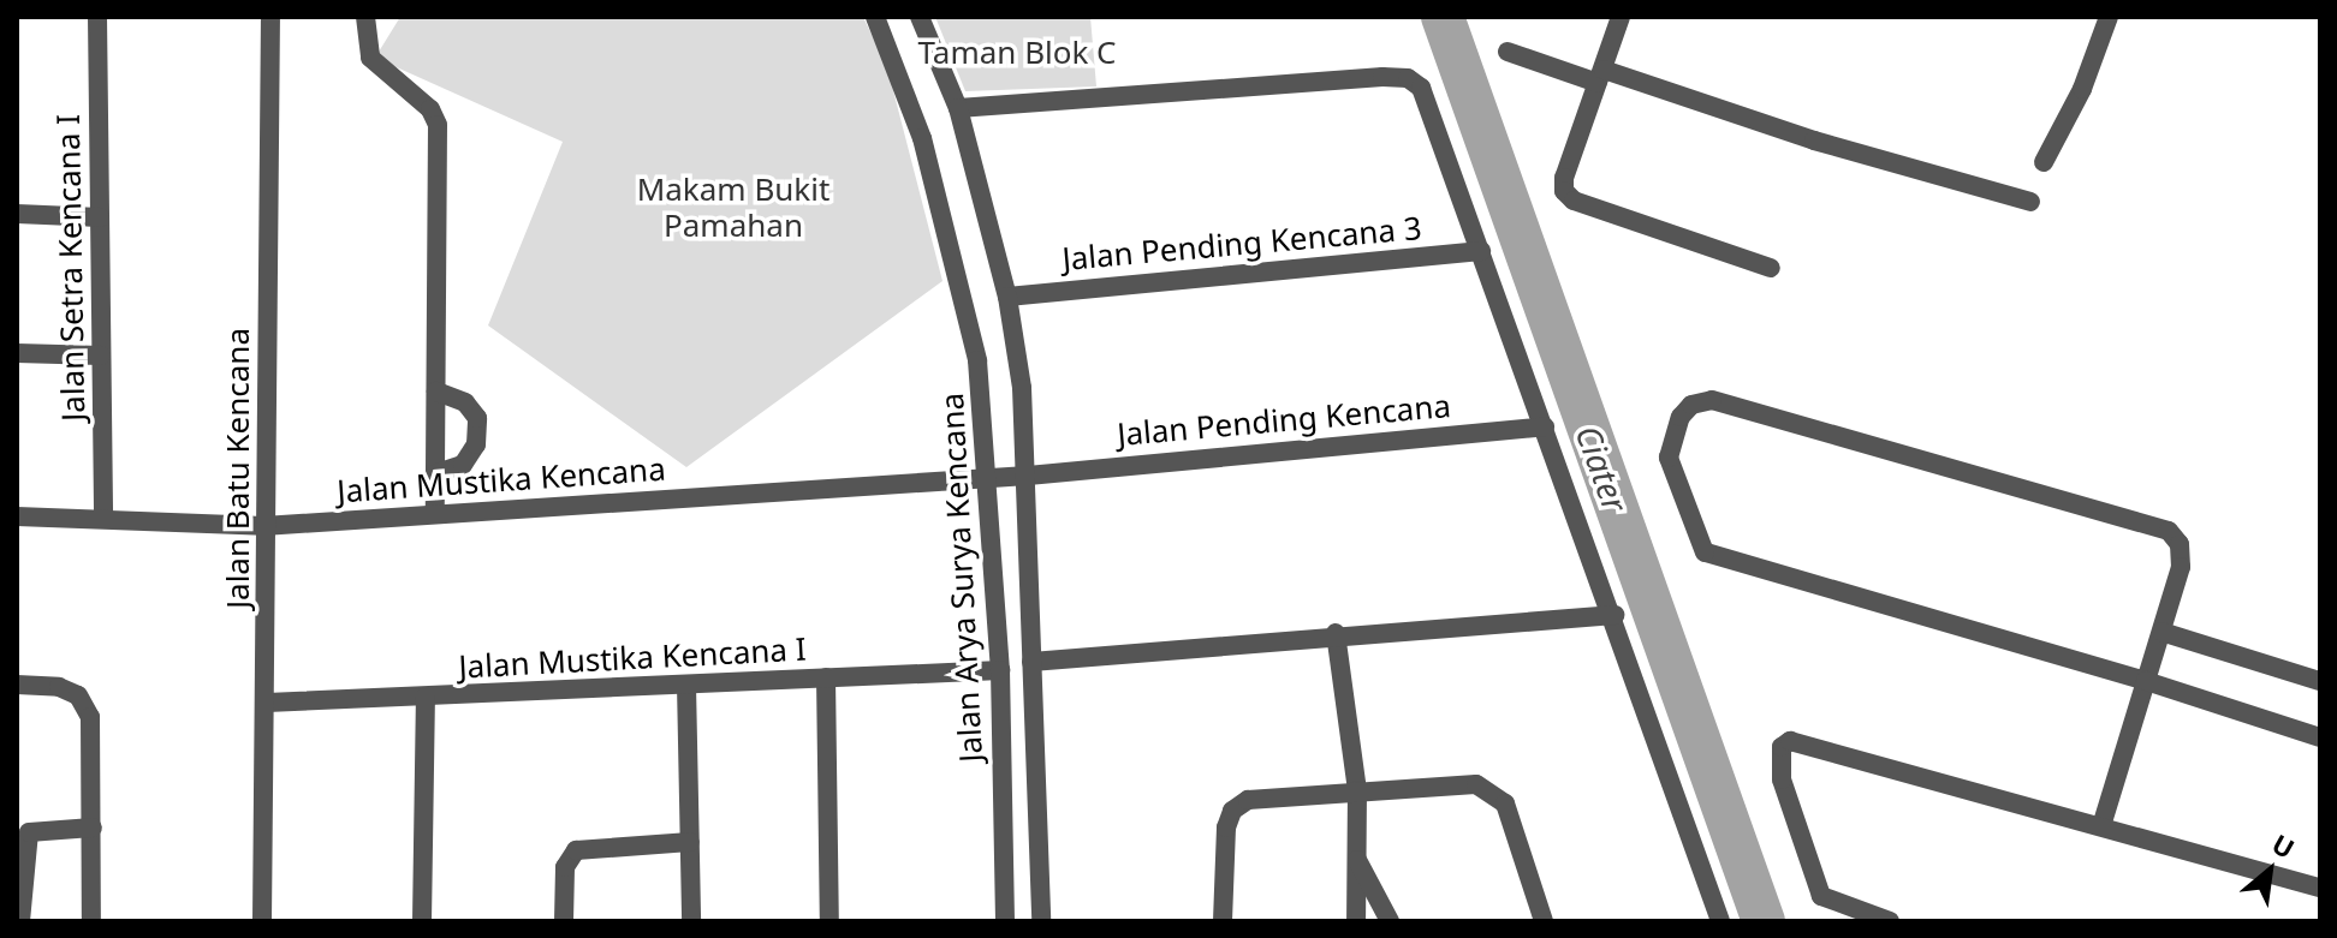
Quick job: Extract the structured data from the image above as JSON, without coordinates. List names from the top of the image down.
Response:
{
  "streets": {
    "street": [
      "Jalan Pending Kencana 3",
      "Jalan Setra Kencana I",
      "Jalan Pending Kencana",
      "Jalan Batu Kencana",
      "Jalan Mustika Kencana",
      "Jalan Arya Surya Kencana",
      "Jalan Mustika Kencana I"
    ]
  },
  "crossings": [
    ["Jalan Pending Kencana 3", "Jalan Arya Surya Kencana"],
    ["Jalan Setra Kencana I", "Jalan Mustika Kencana"],
    ["Jalan Pending Kencana", "Jalan Mustika Kencana"],
    ["Jalan Pending Kencana", "Jalan Arya Surya Kencana"],
    ["Jalan Batu Kencana", "Jalan Mustika Kencana"],
    ["Jalan Batu Kencana", "Jalan Mustika Kencana I"],
    ["Jalan Mustika Kencana", "Jalan Arya Surya Kencana"],
    ["Jalan Arya Surya Kencana", "Jalan Mustika Kencana I"]
  ],
  "water": ["Ciater"],
  "parks": ["Taman Blok C", "Makam Bukit Pamahan"],
  "north": "top right"
}
